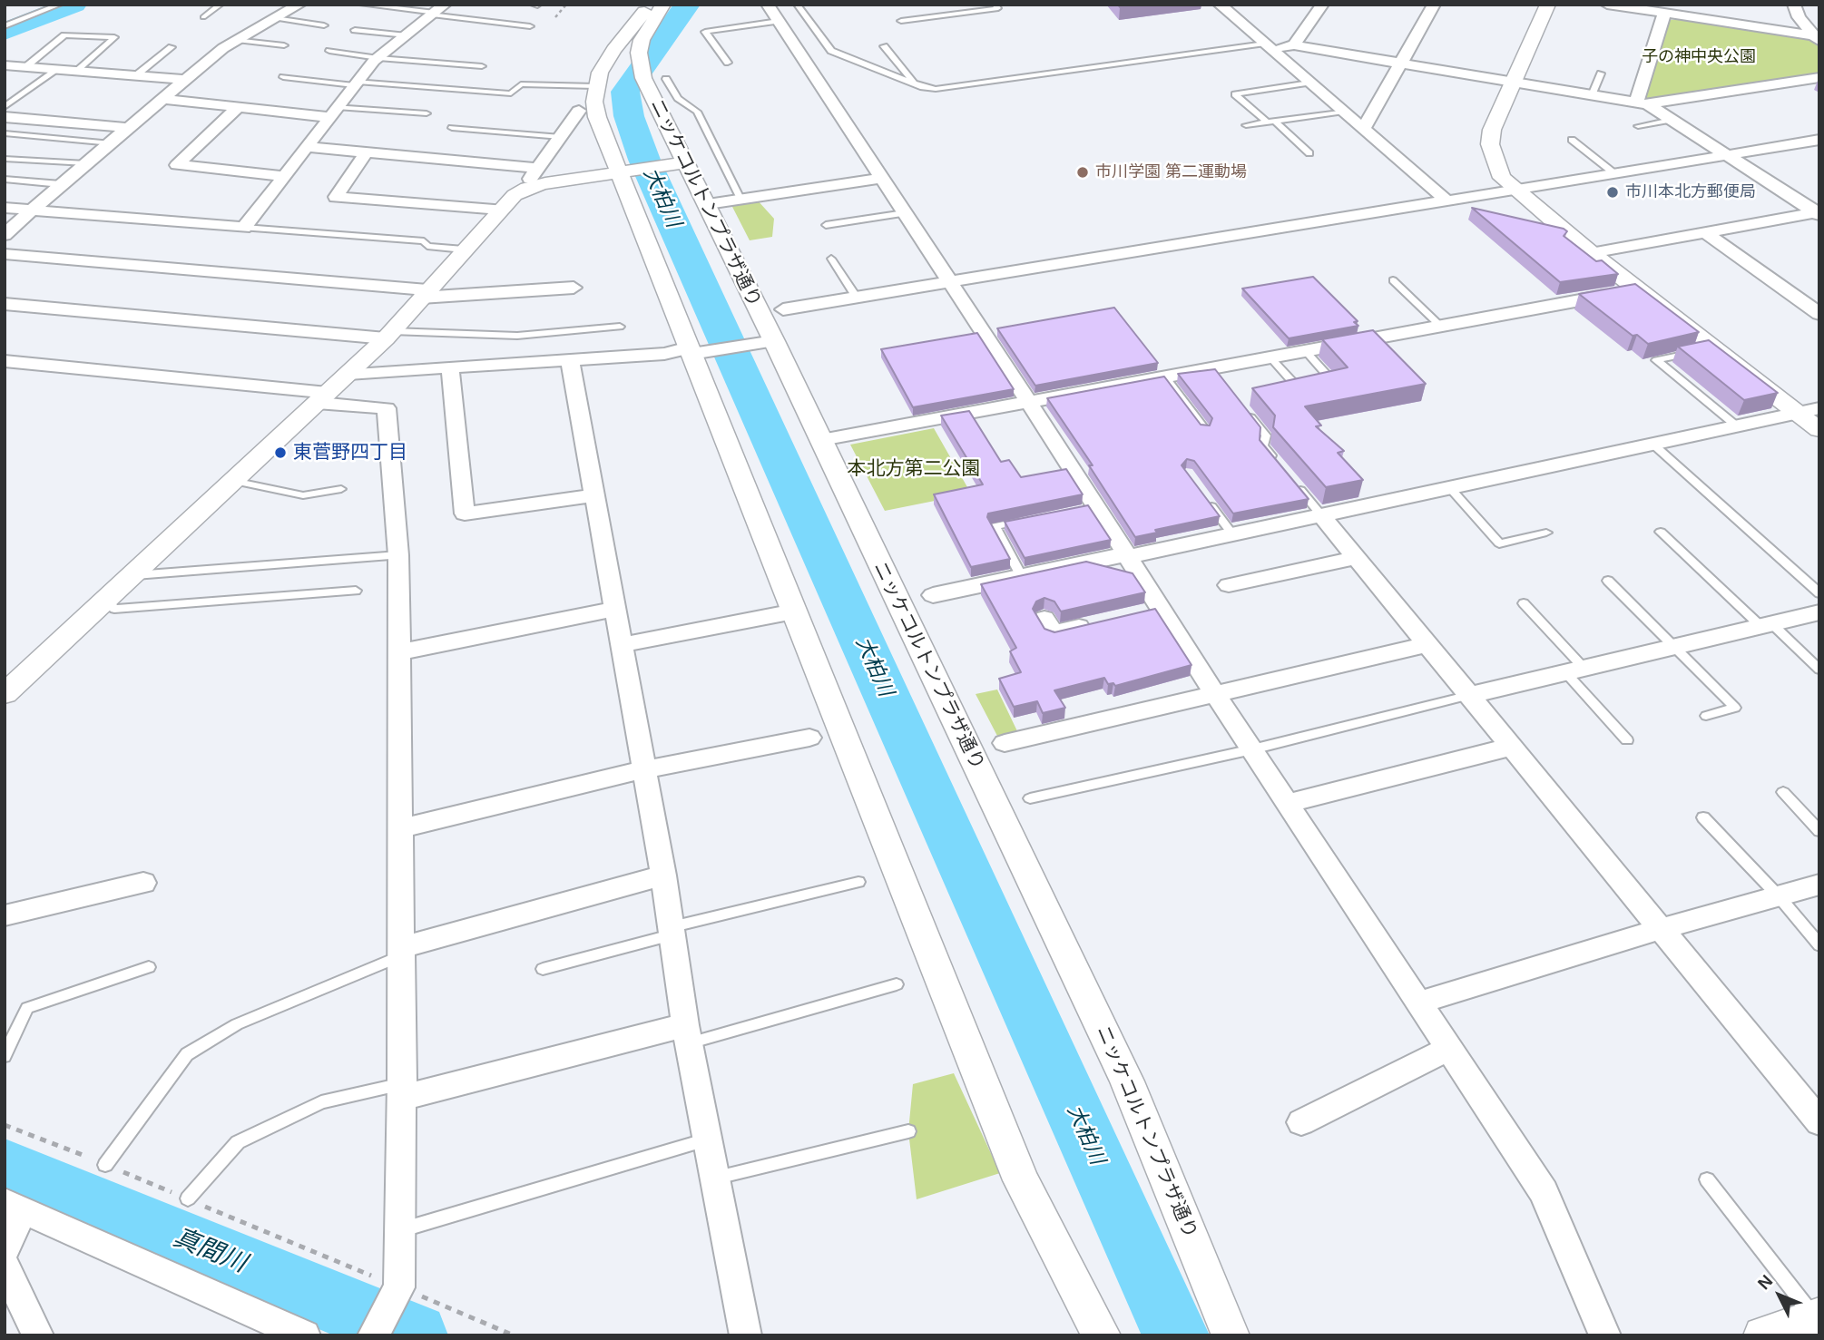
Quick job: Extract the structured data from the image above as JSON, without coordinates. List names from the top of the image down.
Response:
{
  "streets": {
    "street": ["ニッケコルトンプラザ通り"]
  },
  "water": ["大柏川", "真間川"],
  "parks": ["子の神中央公園", "本北方第二公園"],
  "places": ["市川学園 第二運動場", "市川本北方郵便局", "東菅野四丁目"],
  "north": "top left"
}
